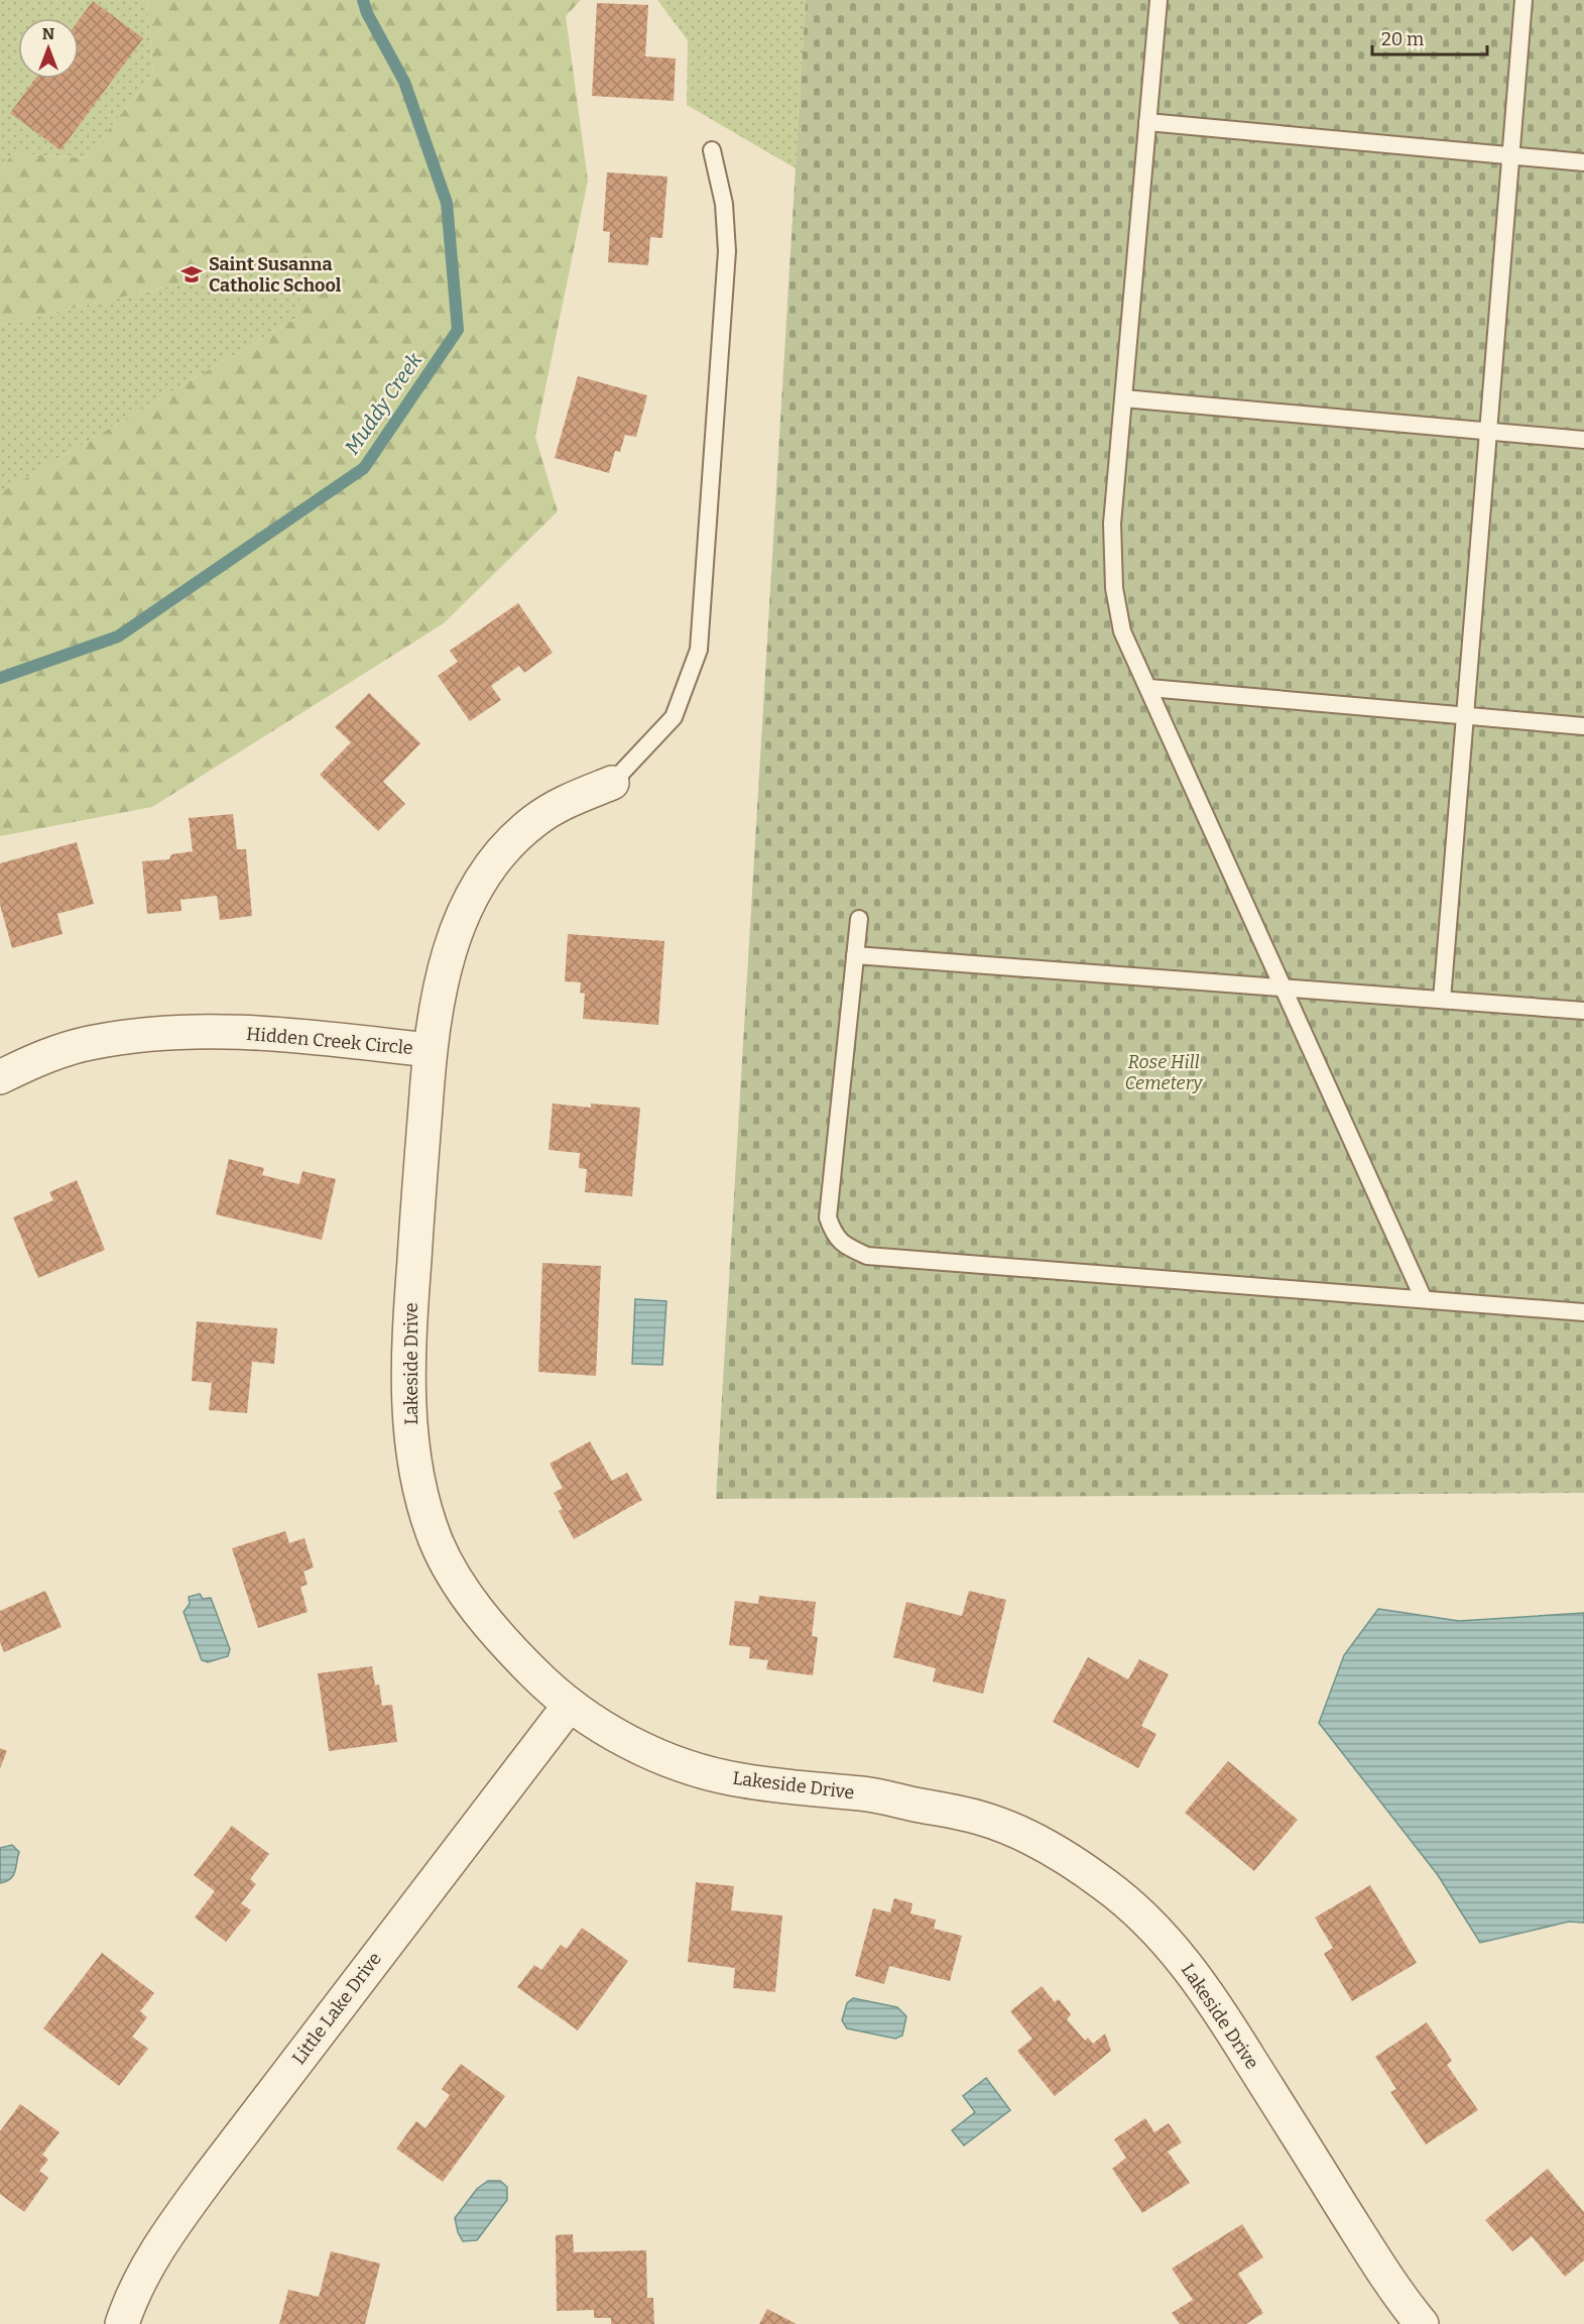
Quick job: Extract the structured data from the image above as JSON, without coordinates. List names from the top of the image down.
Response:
{
  "streets": {
    "street": ["Hidden Creek Circle", "Lakeside Drive", "Little Lake Drive"]
  },
  "crossings": [
    ["Hidden Creek Circle", "Lakeside Drive"],
    ["Lakeside Drive", "Little Lake Drive"]
  ],
  "water": ["Muddy Creek"],
  "parks": ["Rose Hill Cemetery"],
  "places": {
    "school or university": ["Saint Susanna Catholic School"]
  },
  "scale_bar": "20 m",
  "north": "top"
}
